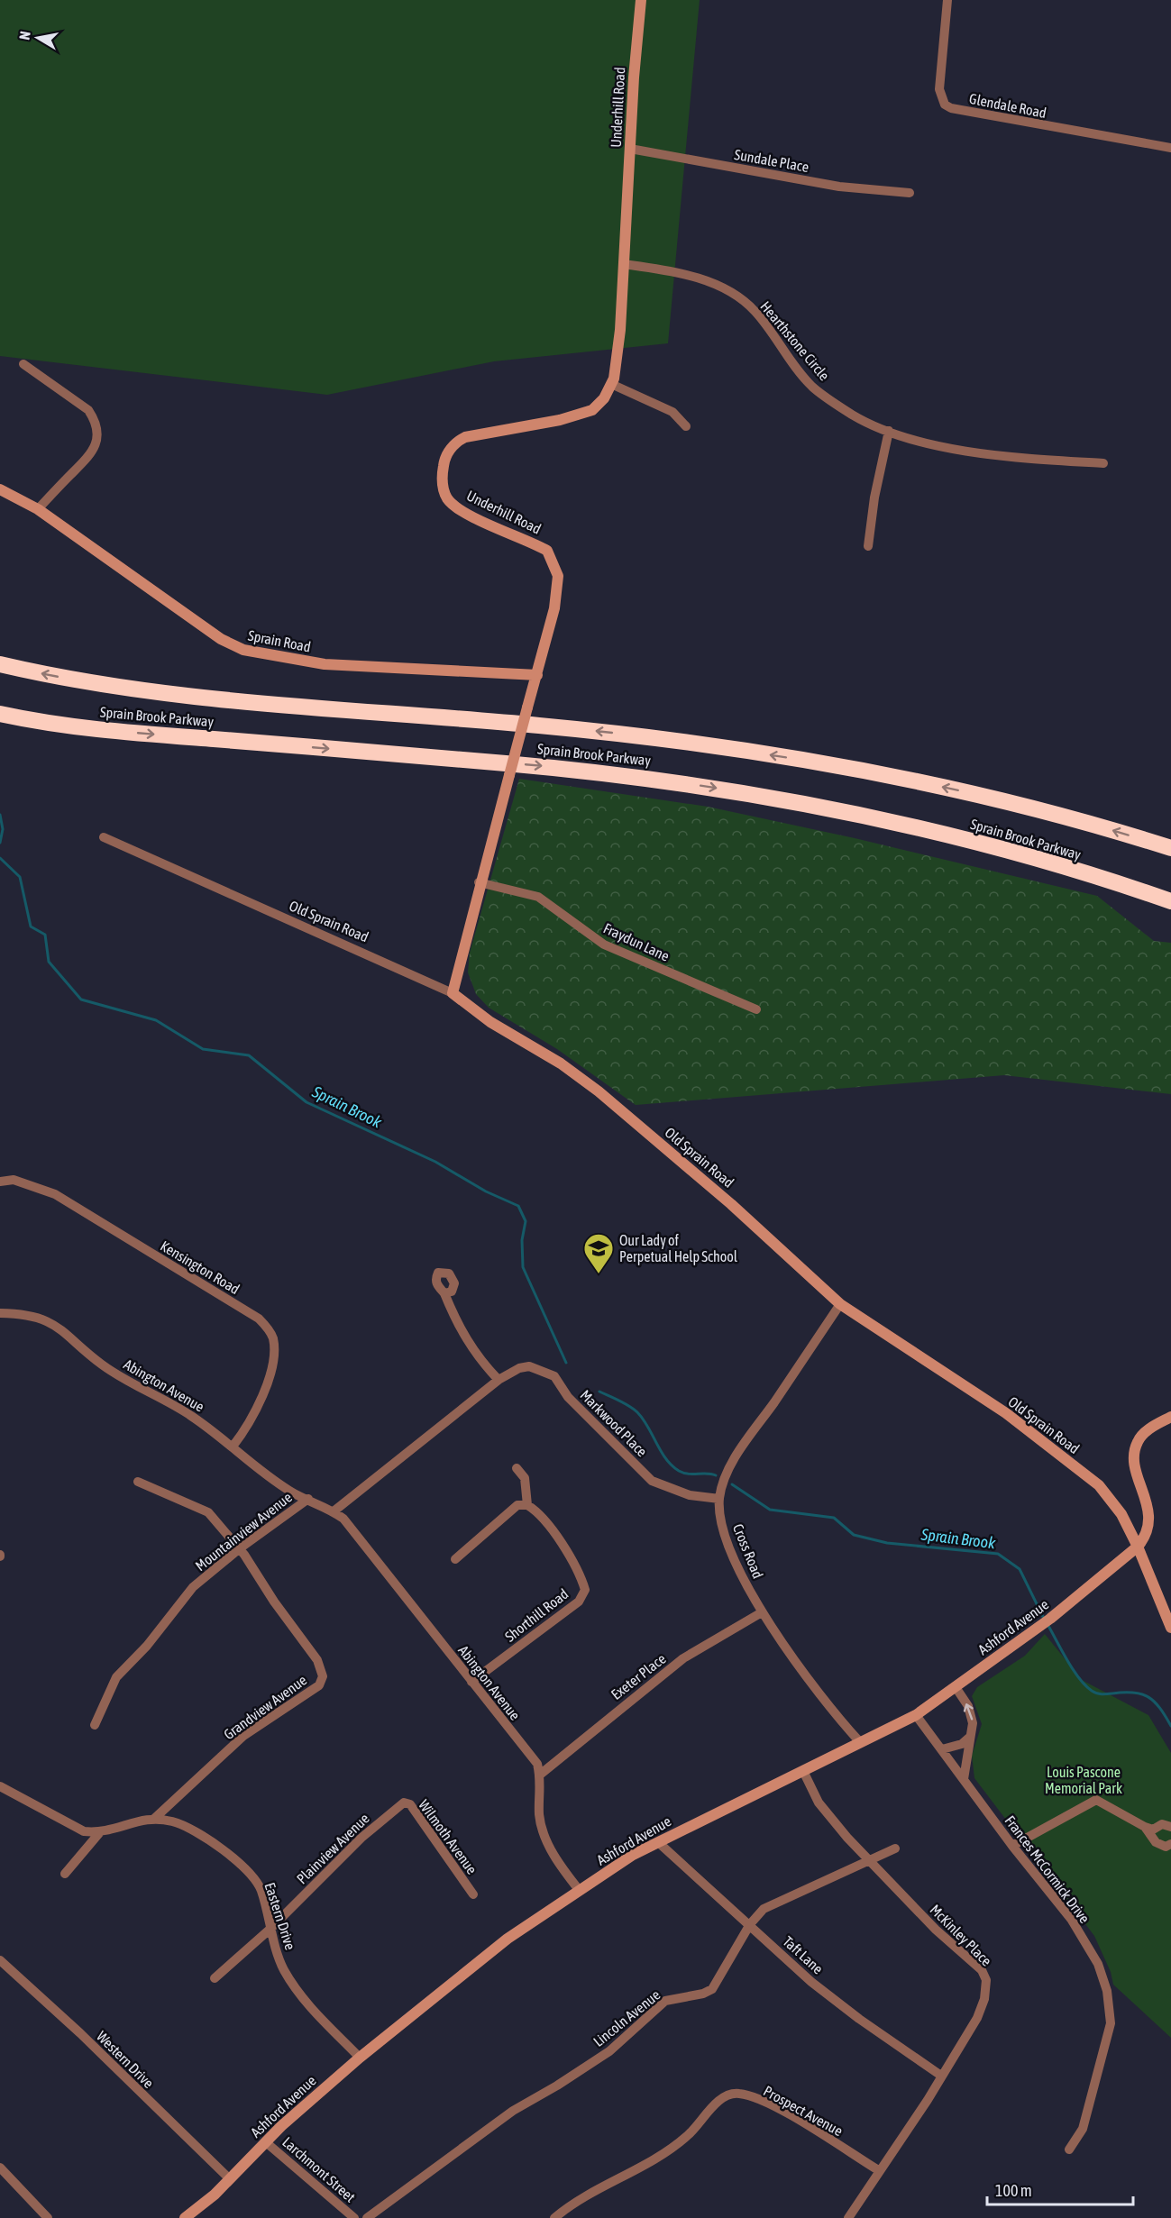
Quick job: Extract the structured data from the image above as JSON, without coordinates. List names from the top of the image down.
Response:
{
  "streets": {
    "highway": ["Sprain Brook Parkway"],
    "street": [
      "Glendale Road",
      "Underhill Road",
      "Sundale Place",
      "Hearthstone Circle",
      "Sprain Road",
      "Old Sprain Road",
      "Fraydun Lane",
      "Kensington Road",
      "Abington Avenue",
      "Markwood Place",
      "Mountainview Avenue",
      "Cross Road",
      "Shorthill Road",
      "Ashford Avenue",
      "Exeter Place",
      "Grandview Avenue",
      "Wilmoth Avenue",
      "Plainview Avenue",
      "Frances McCormick Drive",
      "Eastern Drive",
      "McKinley Place",
      "Taft Lane",
      "Lincoln Avenue",
      "Western Drive",
      "Prospect Avenue",
      "Larchmont Street"
    ]
  },
  "crossings": [
    ["Underhill Road", "Sundale Place"],
    ["Underhill Road", "Hearthstone Circle"],
    ["Underhill Road", "Sprain Road"],
    ["Underhill Road", "Old Sprain Road"],
    ["Underhill Road", "Fraydun Lane"],
    ["Old Sprain Road", "Cross Road"],
    ["Old Sprain Road", "Ashford Avenue"],
    ["Kensington Road", "Abington Avenue"],
    ["Abington Avenue", "Mountainview Avenue"],
    ["Abington Avenue", "Shorthill Road"],
    ["Abington Avenue", "Ashford Avenue"],
    ["Abington Avenue", "Exeter Place"],
    ["Markwood Place", "Cross Road"],
    ["Mountainview Avenue", "Grandview Avenue"],
    ["Cross Road", "Ashford Avenue"],
    ["Cross Road", "Exeter Place"],
    ["Ashford Avenue", "Frances McCormick Drive"],
    ["Ashford Avenue", "Eastern Drive"],
    ["Ashford Avenue", "McKinley Place"],
    ["Ashford Avenue", "Taft Lane"],
    ["Ashford Avenue", "Western Drive"],
    ["Ashford Avenue", "Larchmont Street"],
    ["Grandview Avenue", "Eastern Drive"],
    ["Wilmoth Avenue", "Plainview Avenue"],
    ["Plainview Avenue", "Eastern Drive"],
    ["McKinley Place", "Taft Lane"],
    ["McKinley Place", "Lincoln Avenue"],
    ["McKinley Place", "Prospect Avenue"],
    ["Taft Lane", "Lincoln Avenue"]
  ],
  "water": ["Sprain Brook"],
  "parks": ["Louis Pascone Memorial Park"],
  "places": {
    "school or university": ["Our Lady of Perpetual Help School"]
  },
  "scale_bar": "100 m",
  "north": "left"
}
